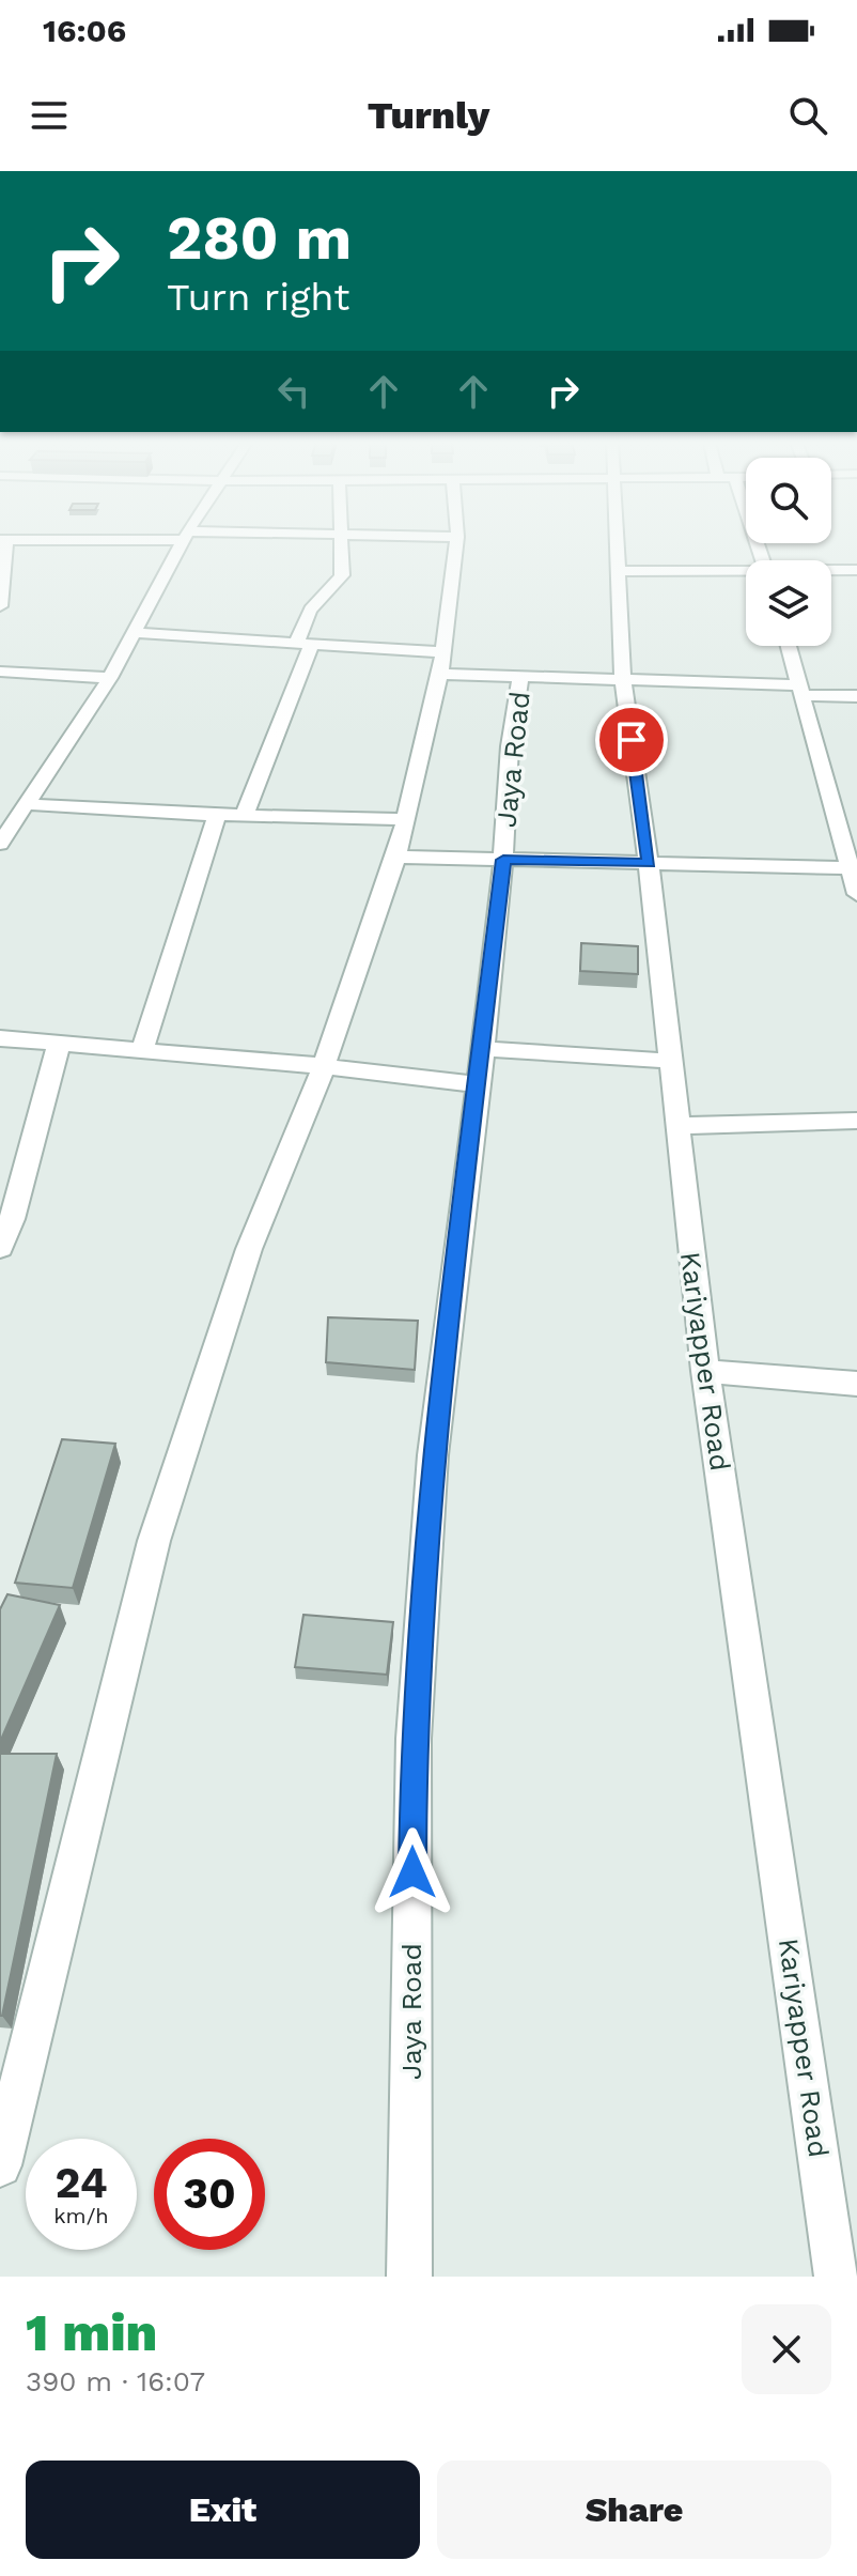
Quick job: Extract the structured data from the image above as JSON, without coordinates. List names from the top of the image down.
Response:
{
  "streets": {
    "street": ["Jaya Road", "Kariyapper Road"]
  },
  "page": {
    "status": "16:06",
    "header": "Turnly",
    "turn": ["280 m", "Turn right"],
    "speed": "24 km/h",
    "limit": "30",
    "heading": ["1 min", "390 m · 16:07"],
    "buttons": ["Exit", "Share"]
  }
}
